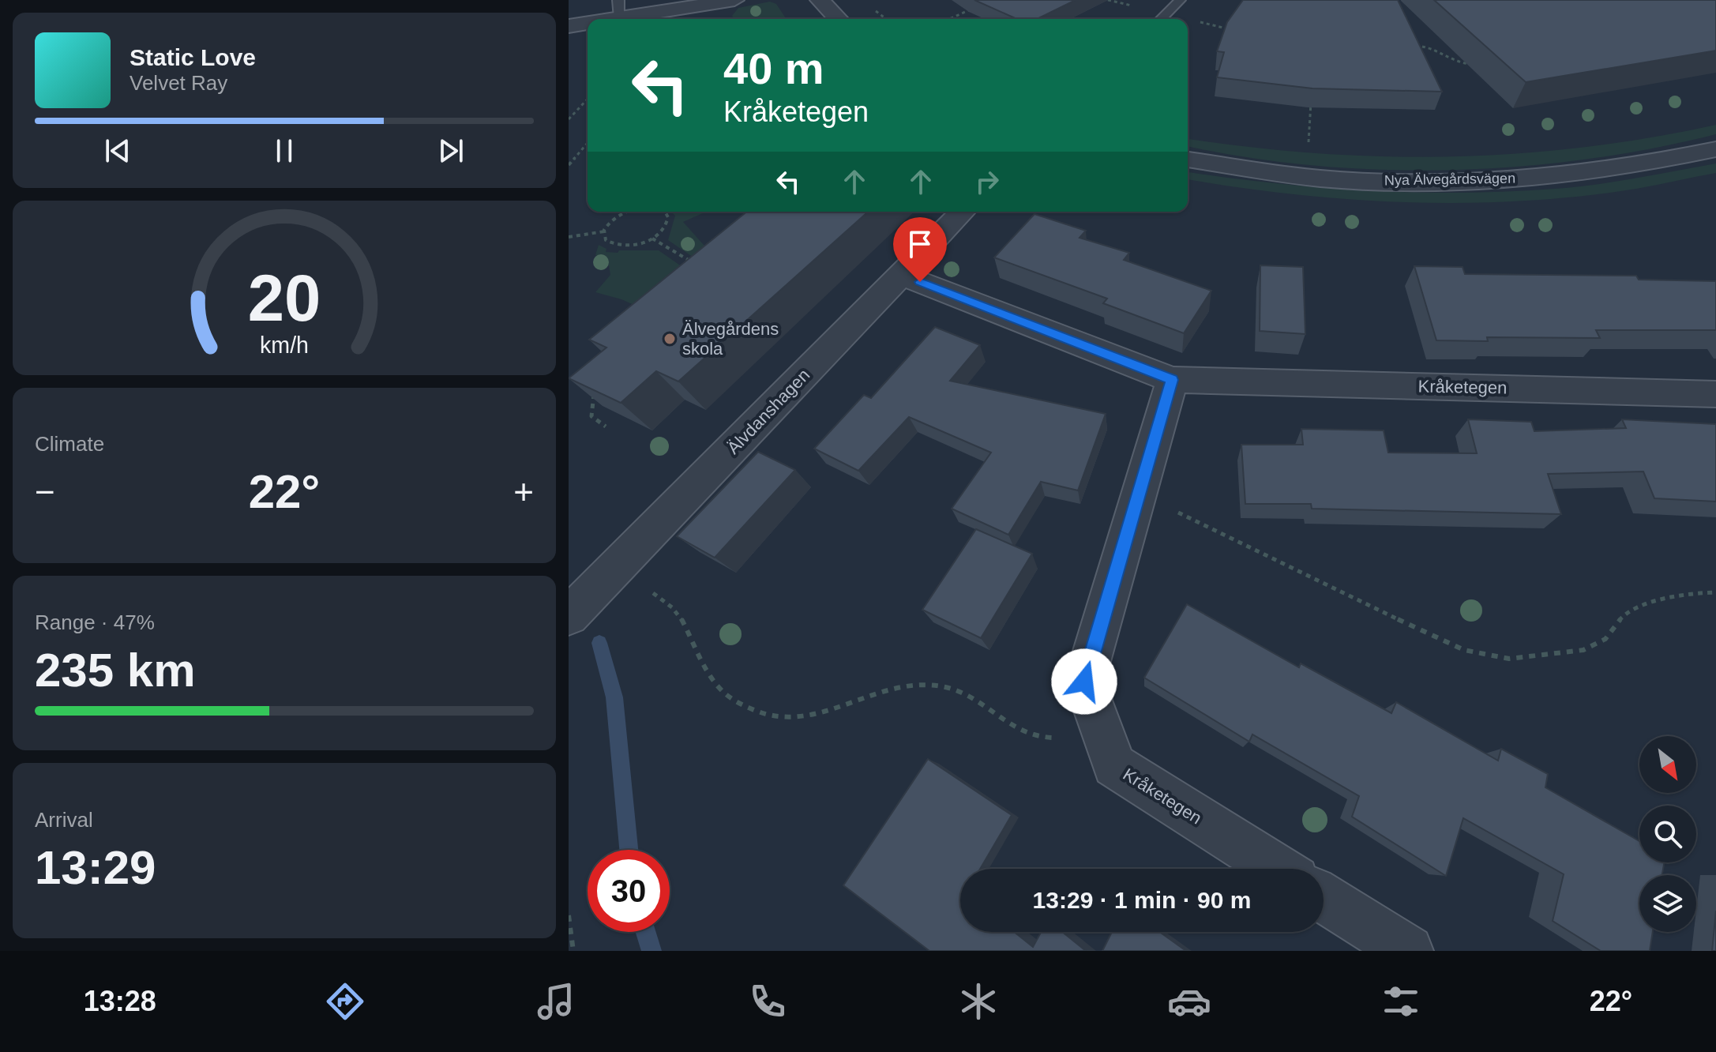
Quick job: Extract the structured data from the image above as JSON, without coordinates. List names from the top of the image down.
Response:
{
  "streets": {
    "street": ["Nya Älvegårdsvägen", "Kråketegen", "Älvdanshagen"]
  },
  "crossings": [
    ["Kråketegen", "Älvdanshagen"]
  ],
  "places": ["Älvegårdens skola"],
  "north": "bottom right",
  "page": {
    "turn": ["40 m", "Kråketegen"],
    "song": ["Static Love", "Velvet Ray"],
    "tile": [
      "Climate",
      ["Range · 47%", "235 km"],
      ["Arrival", "13:29"]
    ],
    "heat": ["−", "22°", "+"],
    "limit": "30",
    "trip": "13:29 · 1 min · 90 m",
    "tabs": ["13:28", "22°"],
    "gauge": ["20", "km/h"]
  }
}
